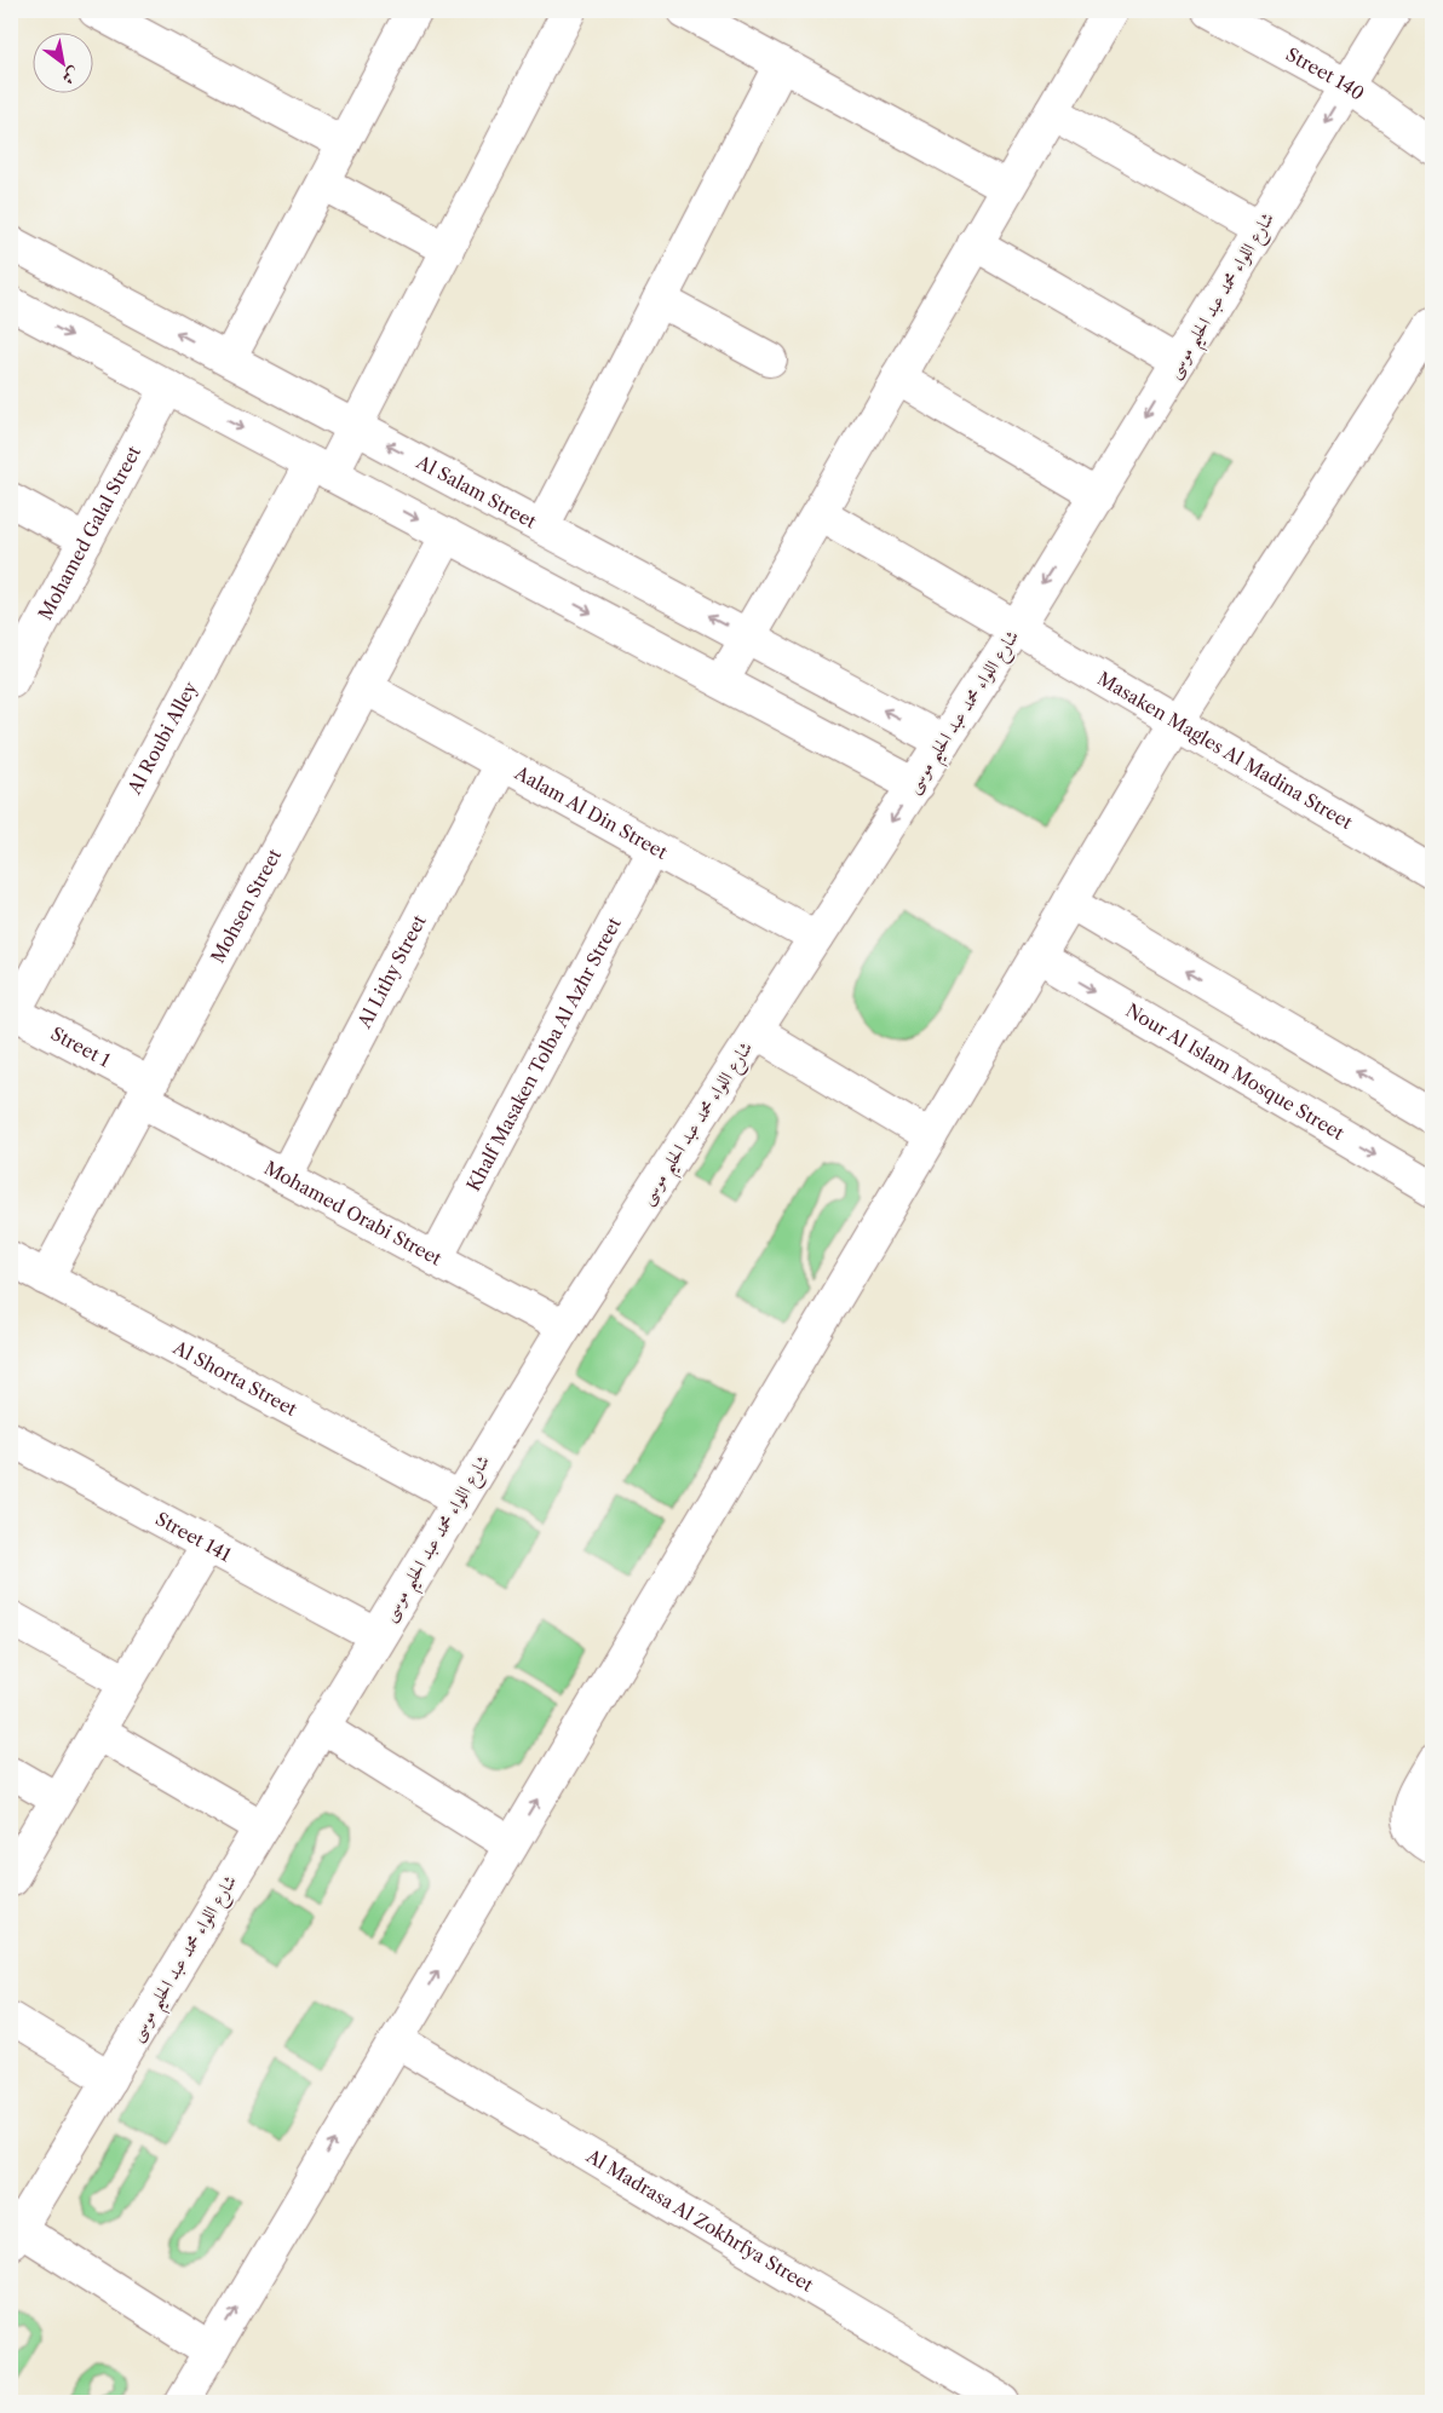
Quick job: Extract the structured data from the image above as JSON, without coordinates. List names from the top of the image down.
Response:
{
  "streets": {
    "street": [
      "Street 140",
      "شارع اللواء محمد عبد الحليم موسى",
      "Al Salam Street",
      "Mohamed Galal Street",
      "Al Roubi Alley",
      "Masaken Magles Al Madina Street",
      "Aalam Al Din Street",
      "Mohsen Street",
      "Al Lithy Street",
      "Street 1",
      "Khalf Masaken Tolba Al Azhr Street",
      "Nour Al Islam Mosque Street",
      "Mohamed Orabi Street",
      "Al Shorta Street",
      "Street 141",
      "Al Madrasa Al Zokhrfya Street"
    ]
  },
  "crossings": [
    ["Street 140", "شارع اللواء محمد عبد الحليم موسى"],
    ["شارع اللواء محمد عبد الحليم موسى", "Al Salam Street"],
    ["شارع اللواء محمد عبد الحليم موسى", "Masaken Magles Al Madina Street"],
    ["شارع اللواء محمد عبد الحليم موسى", "Aalam Al Din Street"],
    ["شارع اللواء محمد عبد الحليم موسى", "Mohamed Orabi Street"],
    ["شارع اللواء محمد عبد الحليم موسى", "Al Shorta Street"],
    ["شارع اللواء محمد عبد الحليم موسى", "Street 141"],
    ["Al Salam Street", "Al Roubi Alley"],
    ["Al Roubi Alley", "Street 1"],
    ["Aalam Al Din Street", "Mohsen Street"],
    ["Aalam Al Din Street", "Al Lithy Street"],
    ["Aalam Al Din Street", "Khalf Masaken Tolba Al Azhr Street"],
    ["Mohsen Street", "Street 1"],
    ["Mohsen Street", "Mohamed Orabi Street"],
    ["Mohsen Street", "Al Shorta Street"],
    ["Al Lithy Street", "Mohamed Orabi Street"],
    ["Street 1", "Mohamed Orabi Street"],
    ["Khalf Masaken Tolba Al Azhr Street", "Mohamed Orabi Street"]
  ],
  "north": "bottom right"
}
